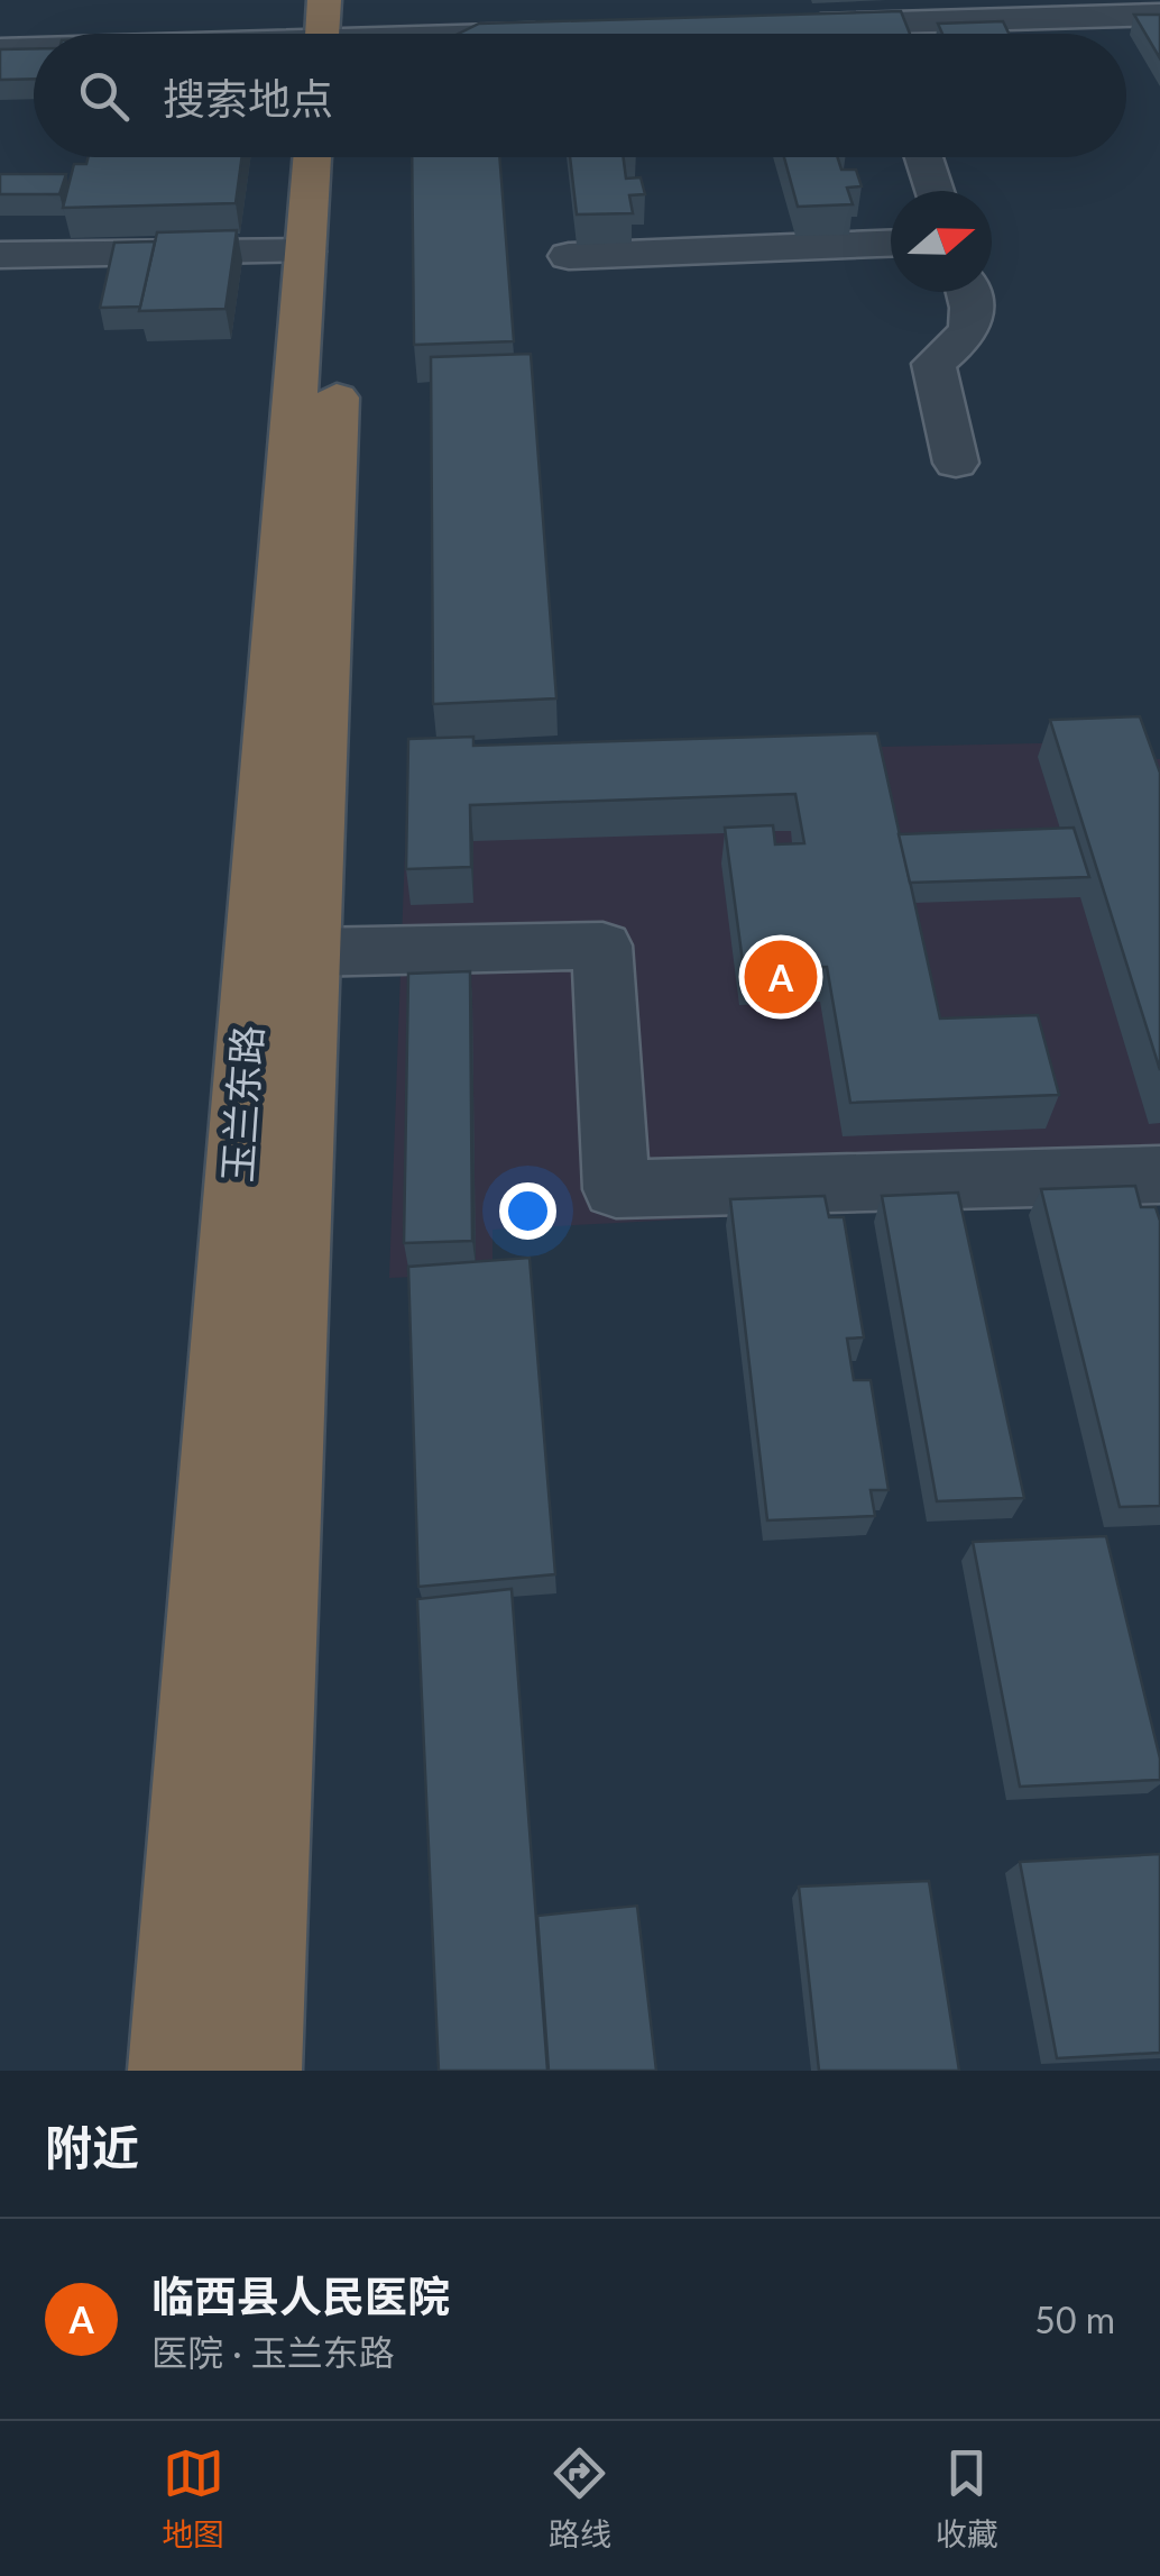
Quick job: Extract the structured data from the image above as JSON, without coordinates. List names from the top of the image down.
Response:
{
  "streets": {
    "highway": ["玉兰东路"]
  },
  "north": "right",
  "page": {
    "search": "搜索地点",
    "pins": "A",
    "heading": "附近",
    "list": [
      {
        "mark": "A",
        "name": "临西县人民医院",
        "note": "医院 · 玉兰东路",
        "value": "50 m"
      }
    ],
    "nav": ["地图", "路线", "收藏"]
  }
}
